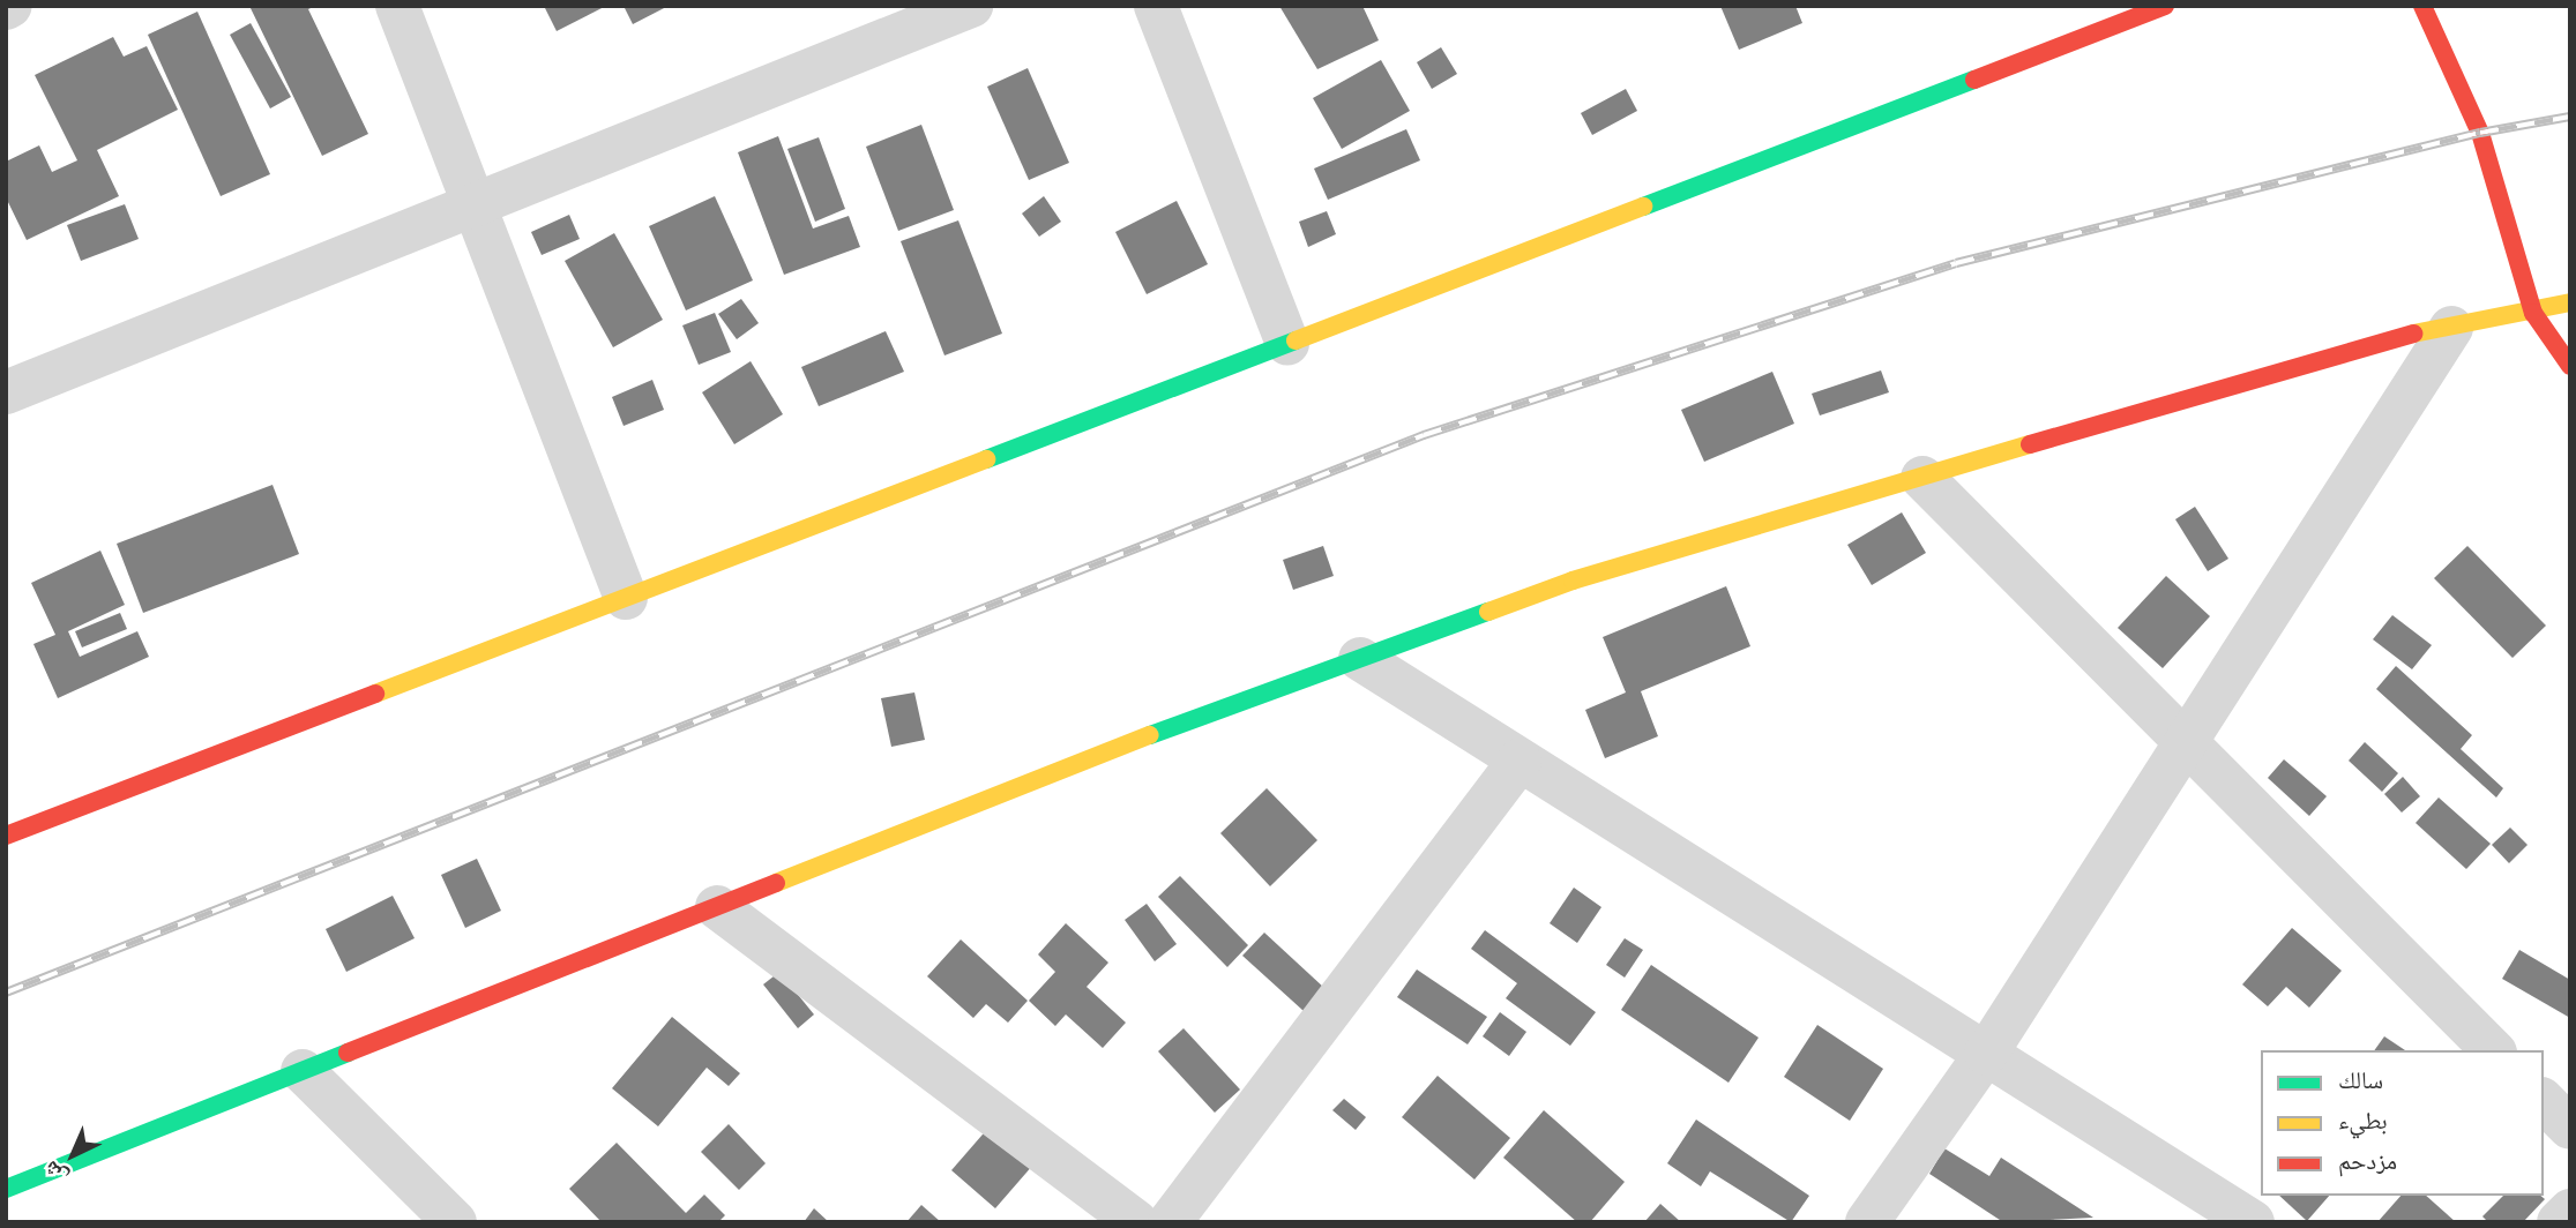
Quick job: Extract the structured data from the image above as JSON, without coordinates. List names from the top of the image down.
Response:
{
  "legend": ["سالك", "بطيء", "مزدحم"],
  "north": "bottom left"
}
